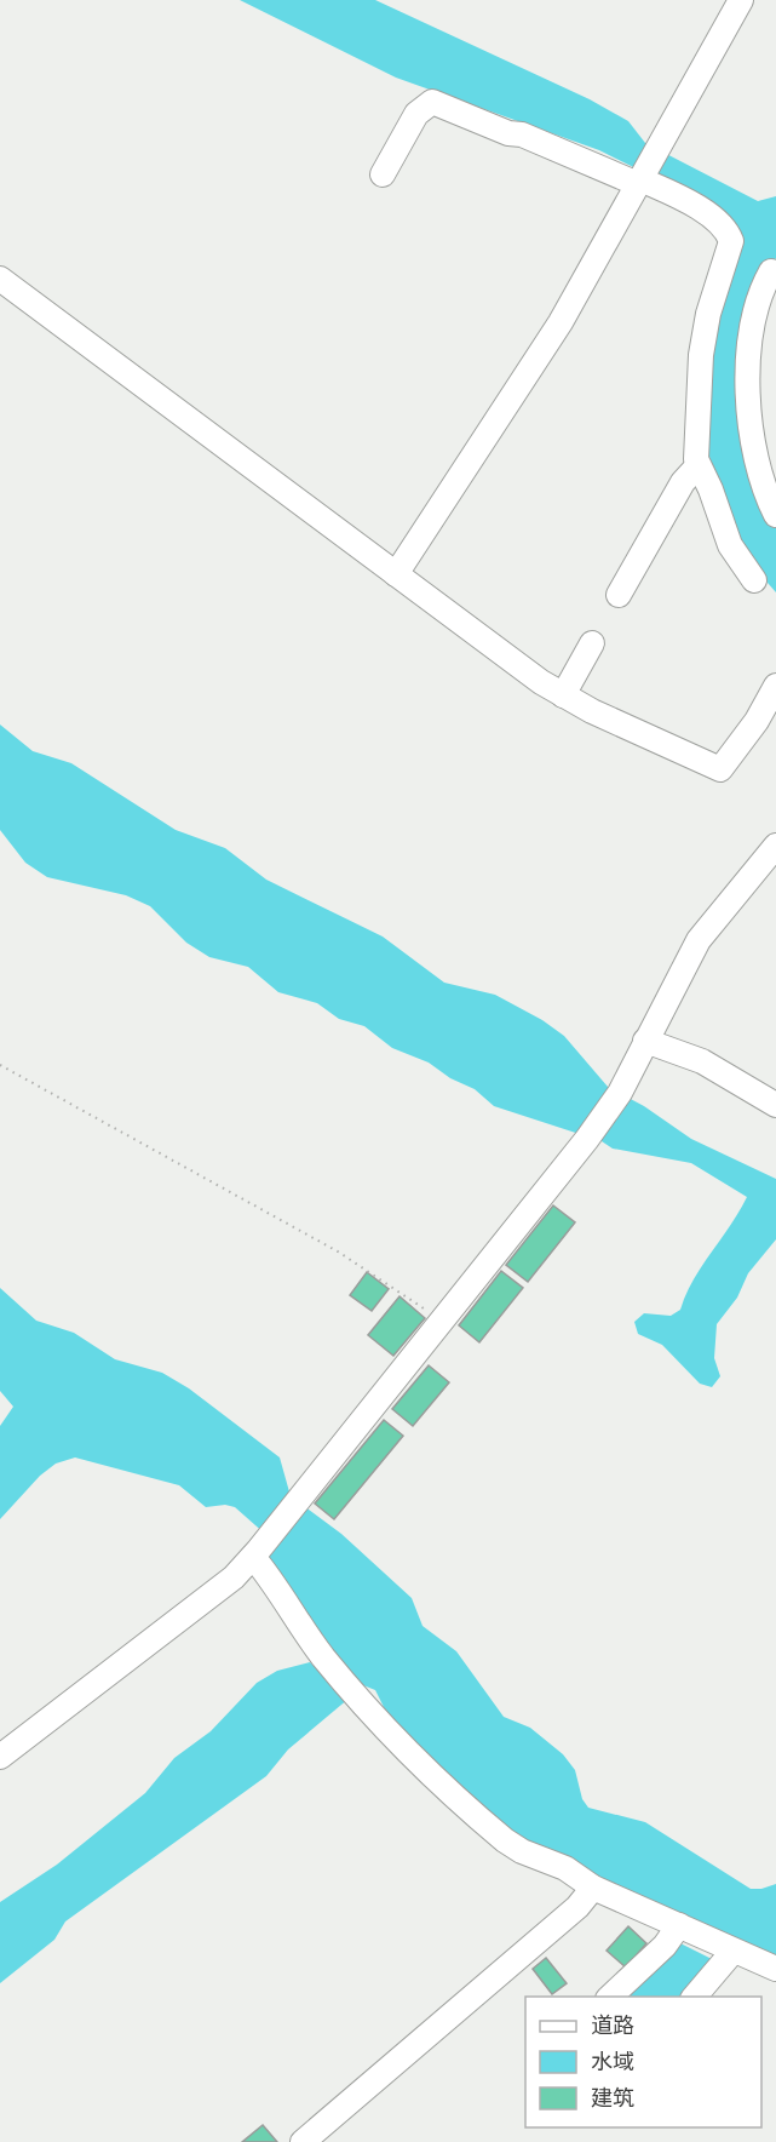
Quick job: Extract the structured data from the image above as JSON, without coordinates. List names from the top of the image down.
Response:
{
  "legend": ["道路", "水域", "建筑"]
}
